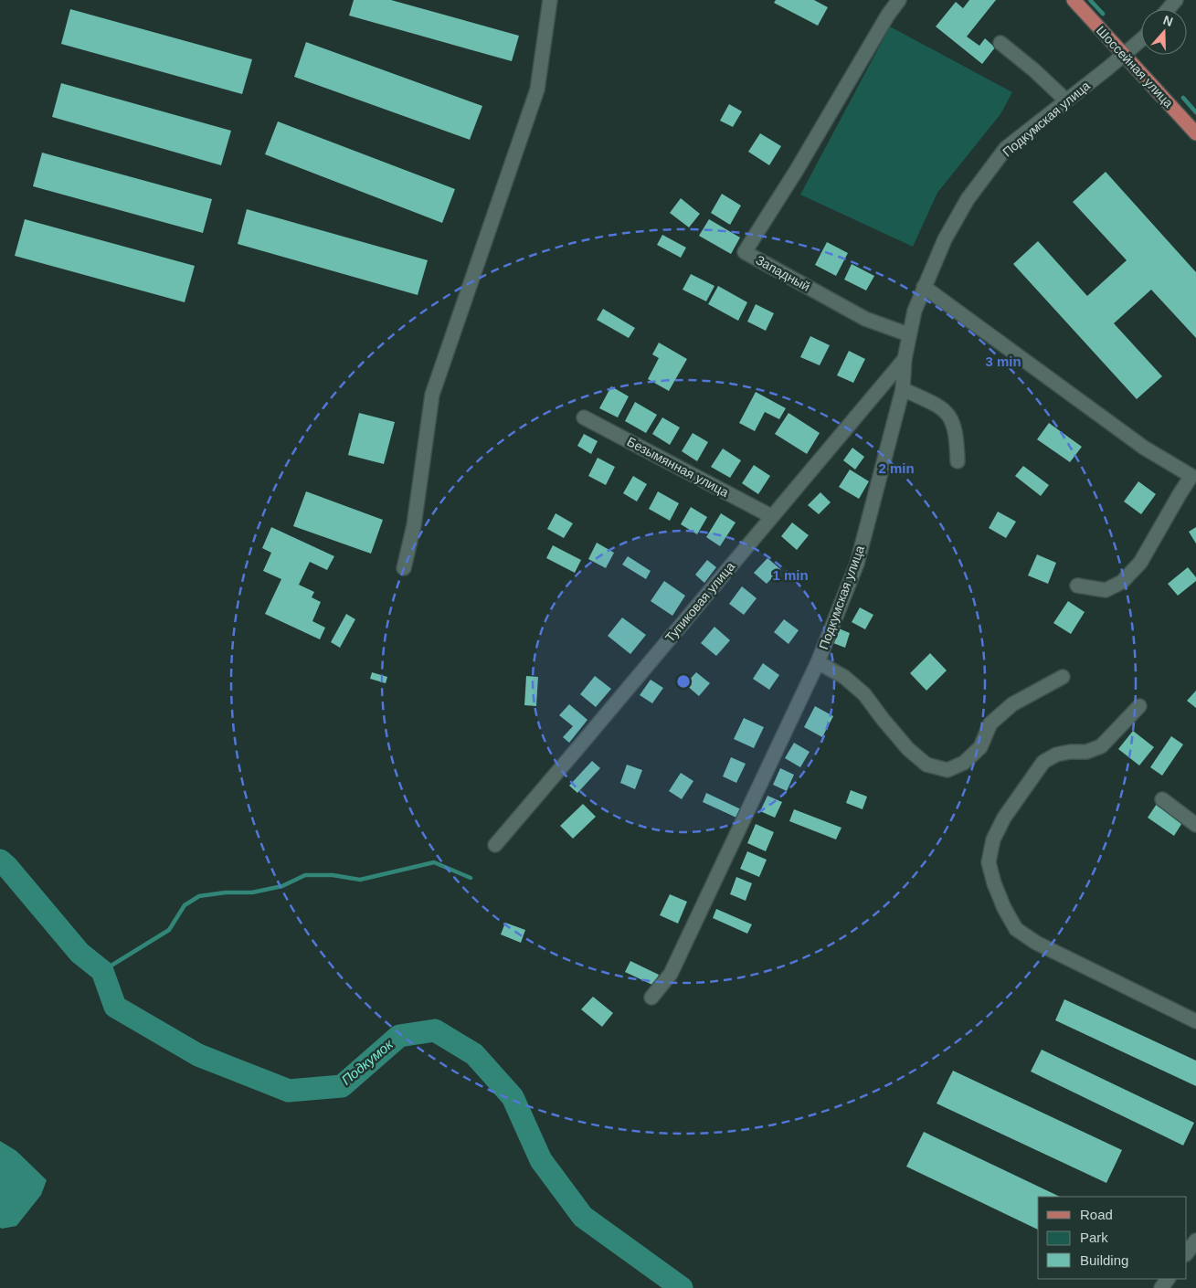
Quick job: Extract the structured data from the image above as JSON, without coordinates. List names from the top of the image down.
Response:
{
  "streets": {
    "main road": ["Шоссейная улица"],
    "street": [
      "Подкумская улица",
      "Западный",
      "Безымянная улица",
      "Тупиковая улица"
    ]
  },
  "crossings": [
    ["Шоссейная улица", "Подкумская улица"],
    ["Подкумская улица", "Западный"],
    ["Подкумская улица", "Тупиковая улица"],
    ["Безымянная улица", "Тупиковая улица"]
  ],
  "water": ["Подкумок"],
  "legend": ["Road", "Park", "Building"],
  "north": "top",
  "rings": ["3 min", "2 min", "1 min"]
}
